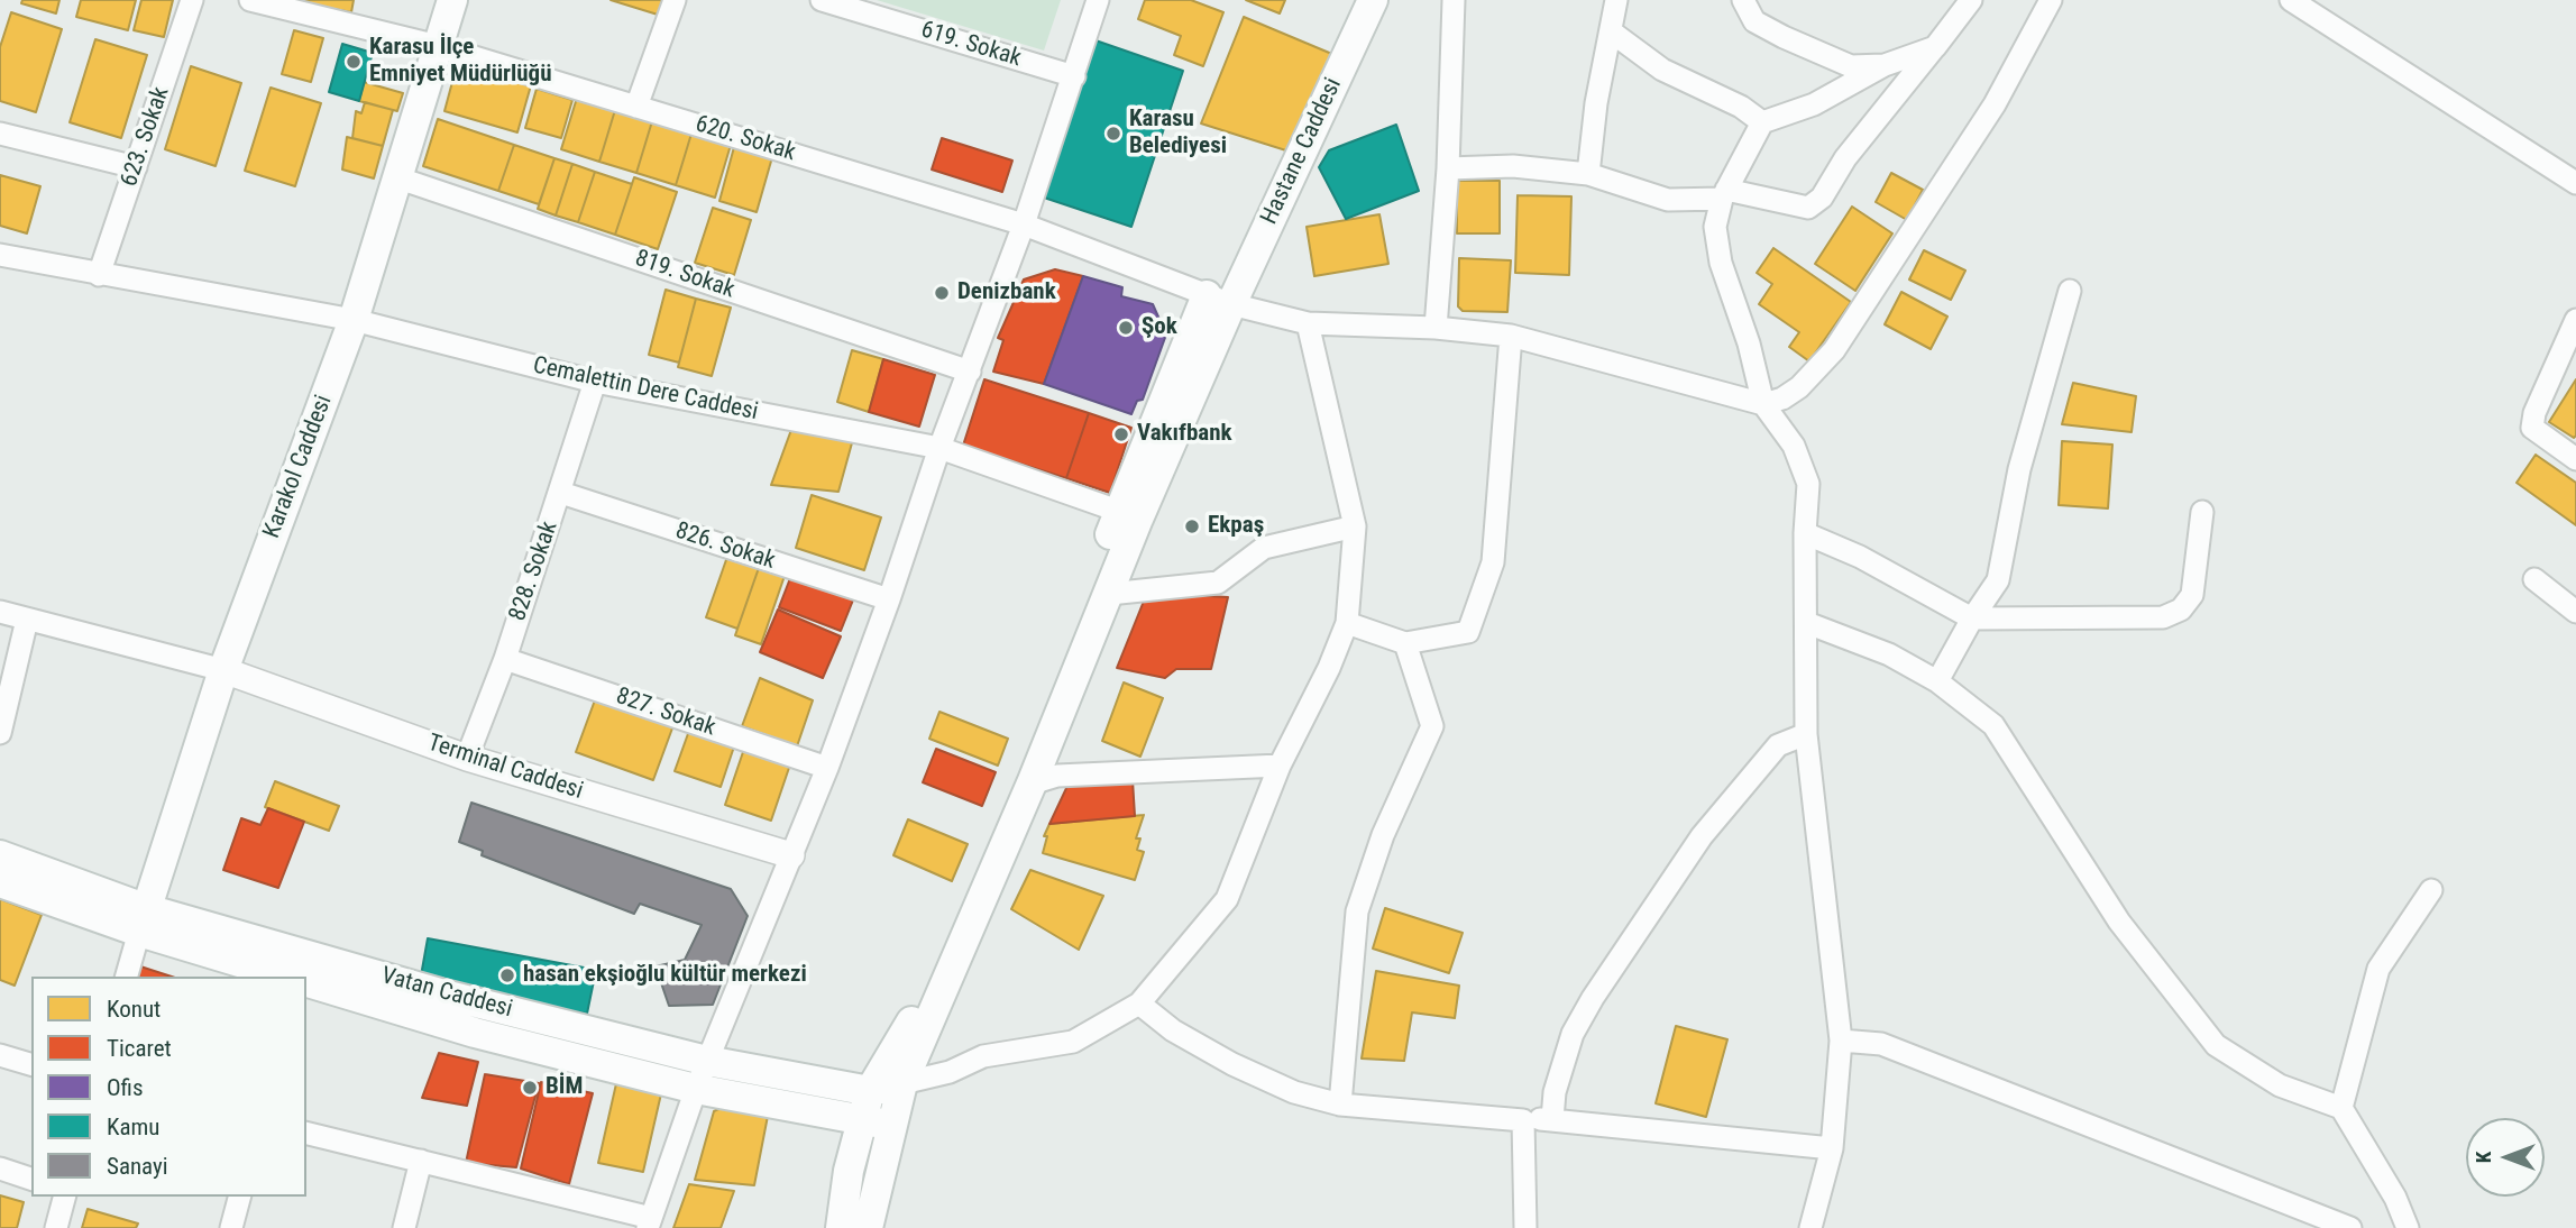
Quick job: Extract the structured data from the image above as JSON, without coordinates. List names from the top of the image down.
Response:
{
  "streets": {
    "main road": ["Hastane Caddesi", "Karakol Caddesi", "Vatan Caddesi"],
    "street": [
      "619. Sokak",
      "623. Sokak",
      "620. Sokak",
      "819. Sokak",
      "Cemalettin Dere Caddesi",
      "826. Sokak",
      "828. Sokak",
      "827. Sokak",
      "Terminal Caddesi"
    ]
  },
  "crossings": [
    ["623. Sokak", "Cemalettin Dere Caddesi"],
    ["620. Sokak", "Hastane Caddesi"],
    ["620. Sokak", "Karakol Caddesi"],
    ["Hastane Caddesi", "Cemalettin Dere Caddesi"],
    ["819. Sokak", "Karakol Caddesi"],
    ["Cemalettin Dere Caddesi", "Karakol Caddesi"],
    ["Cemalettin Dere Caddesi", "828. Sokak"],
    ["Karakol Caddesi", "Terminal Caddesi"],
    ["Karakol Caddesi", "Vatan Caddesi"],
    ["826. Sokak", "828. Sokak"],
    ["828. Sokak", "827. Sokak"],
    ["828. Sokak", "Terminal Caddesi"]
  ],
  "places": [
    "Karasu İlçe Emniyet Müdürlüğü",
    "Karasu Belediyesi",
    "Denizbank",
    "Şok",
    "Vakıfbank",
    "Ekpaş",
    "hasan ekşioğlu kültür merkezi",
    "BİM"
  ],
  "legend": [
    "Konut",
    "Ticaret",
    "Ofis",
    "Kamu",
    "Sanayi"
  ],
  "north": "left"
}
